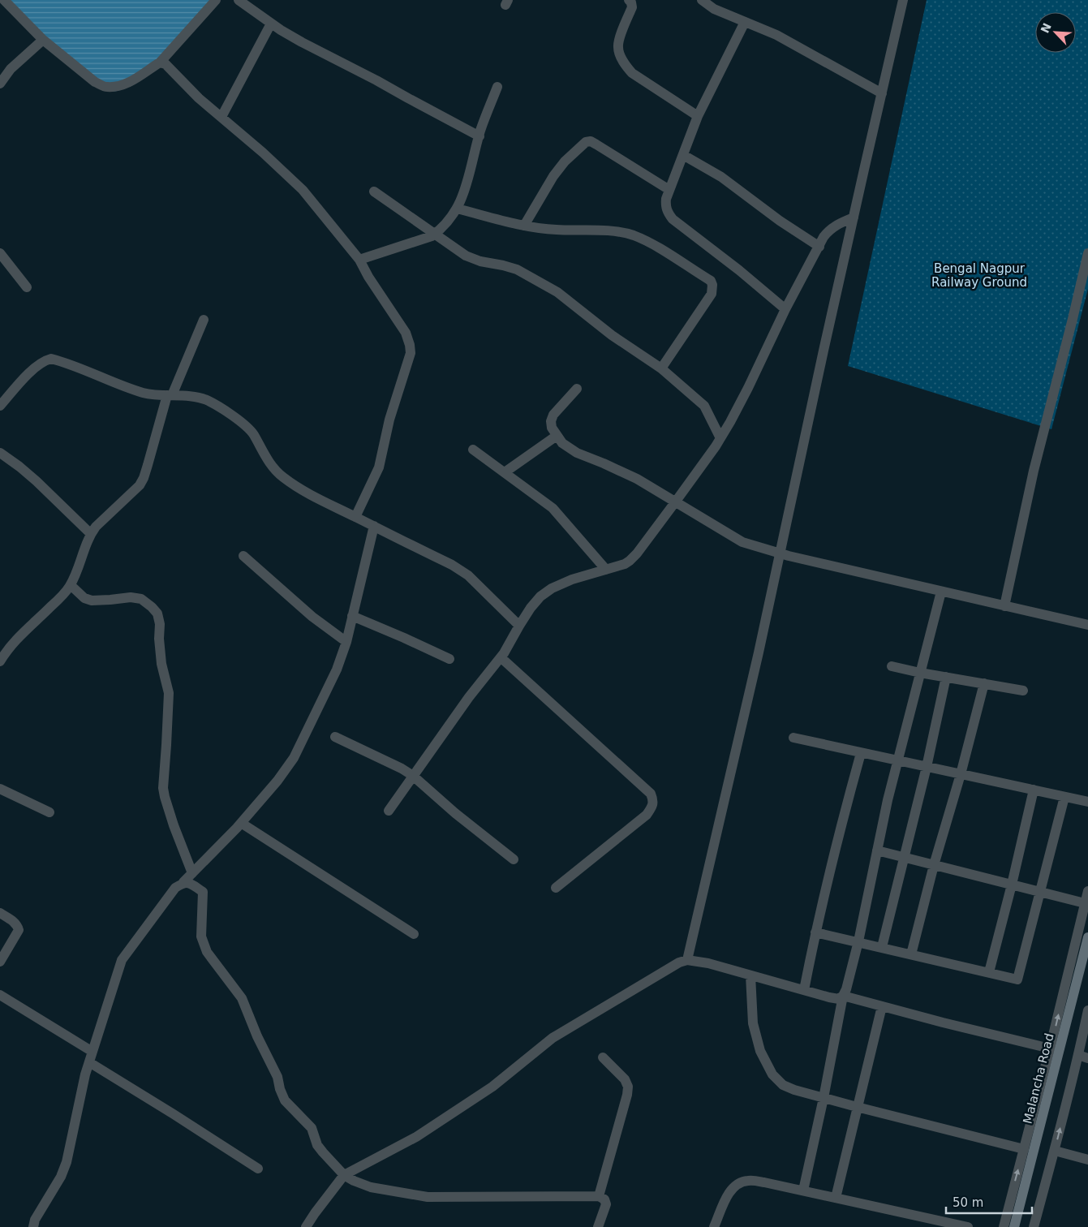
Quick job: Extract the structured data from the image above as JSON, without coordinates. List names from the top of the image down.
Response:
{
  "streets": {
    "main road": ["Malancha Road"]
  },
  "parks": ["Bengal Nagpur Railway Ground"],
  "scale_bar": "50 m",
  "north": "top left"
}
